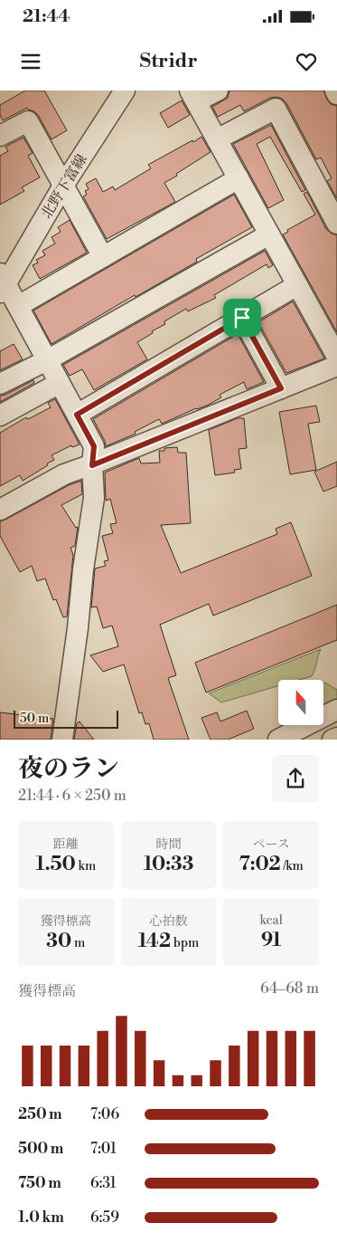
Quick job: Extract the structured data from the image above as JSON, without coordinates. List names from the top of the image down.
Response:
{
  "streets": {
    "street": ["北野下富線"]
  },
  "scale_bar": "50 m",
  "north": "top",
  "page": {
    "status": "21:44",
    "header": "Stridr",
    "scale": "50 m",
    "heading": ["夜のラン", "21:44 · 6 × 250 m"],
    "stats": [
      ["距離", "1.50 km"],
      ["時間", "10:33"],
      ["ペース", "7:02 /km"],
      ["獲得標高", "30 m"],
      ["心拍数", "142 bpm"],
      ["kcal", "91"]
    ],
    "chart": ["獲得標高", "64–68 m"],
    "list": [
      {
        "name": "250 m",
        "note": "7:06"
      },
      {
        "name": "500 m",
        "note": "7:01"
      },
      {
        "name": "750 m",
        "note": "6:31"
      },
      {
        "name": "1.0 km",
        "note": "6:59"
      }
    ]
  }
}
